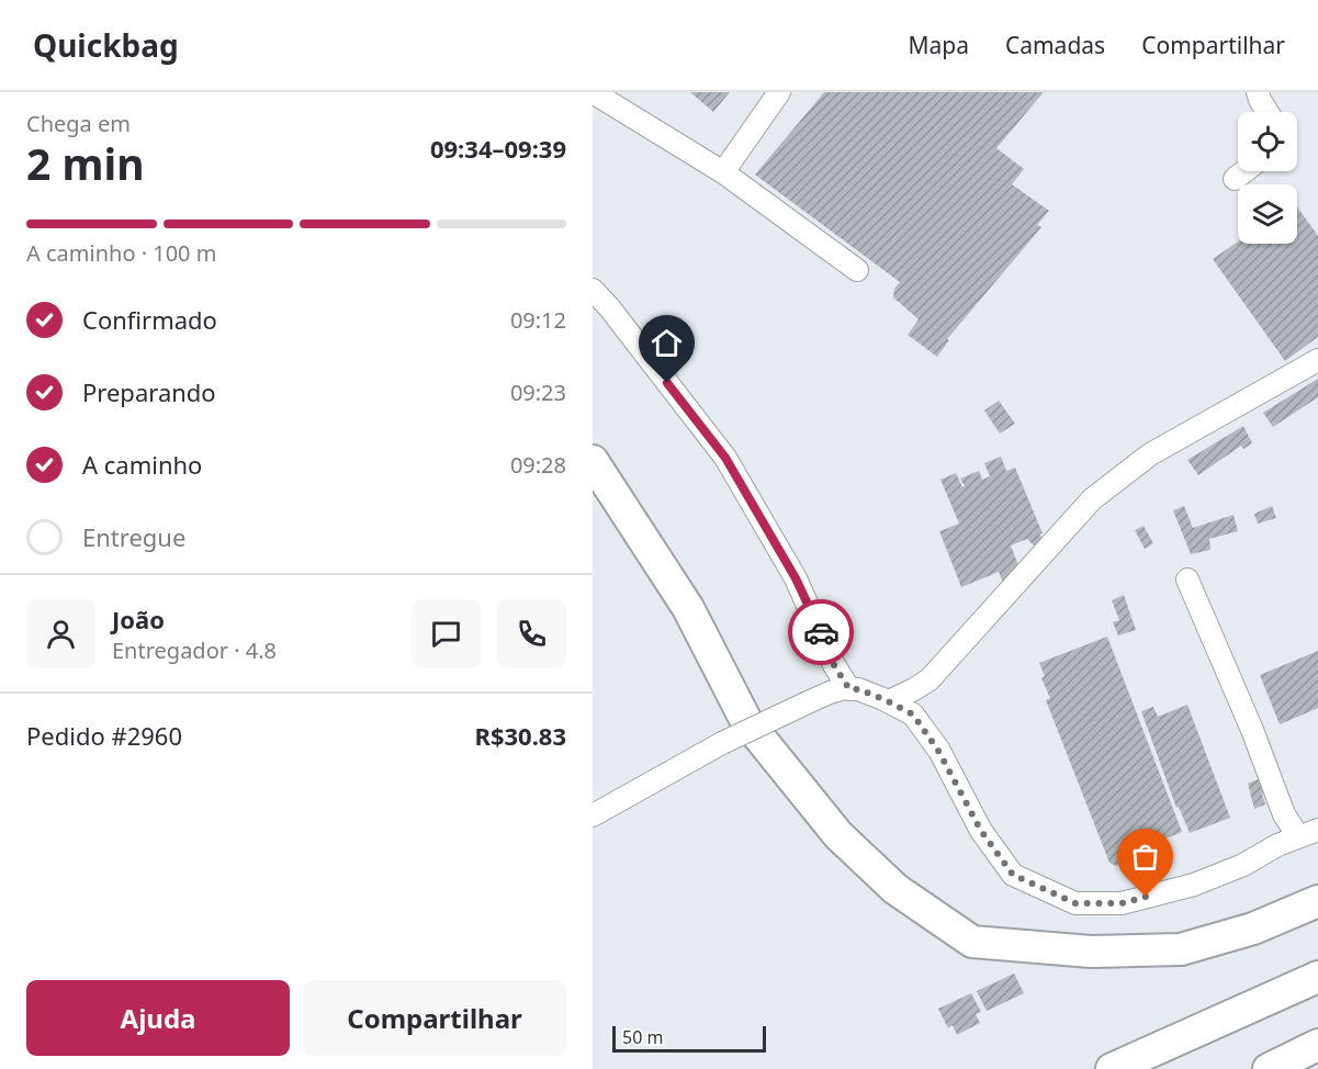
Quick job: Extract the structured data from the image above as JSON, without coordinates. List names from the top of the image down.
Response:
{
  "scale_bar": "50 m",
  "page": {
    "header": "Quickbag",
    "nav": ["Mapa", "Camadas", "Compartilhar"],
    "heading": ["2 min", "Chega em", "09:34–09:39"],
    "panel": [
      "João",
      "Entregador · 4.8",
      "Pedido #2960",
      "R$30.83"
    ],
    "bar": "A caminho · 100 m",
    "list": [
      ["Confirmado", "09:12"],
      ["Preparando", "09:23"],
      ["A caminho", "09:28"],
      "Entregue"
    ],
    "buttons": ["Ajuda", "Compartilhar"],
    "scale": "50 m"
  }
}
